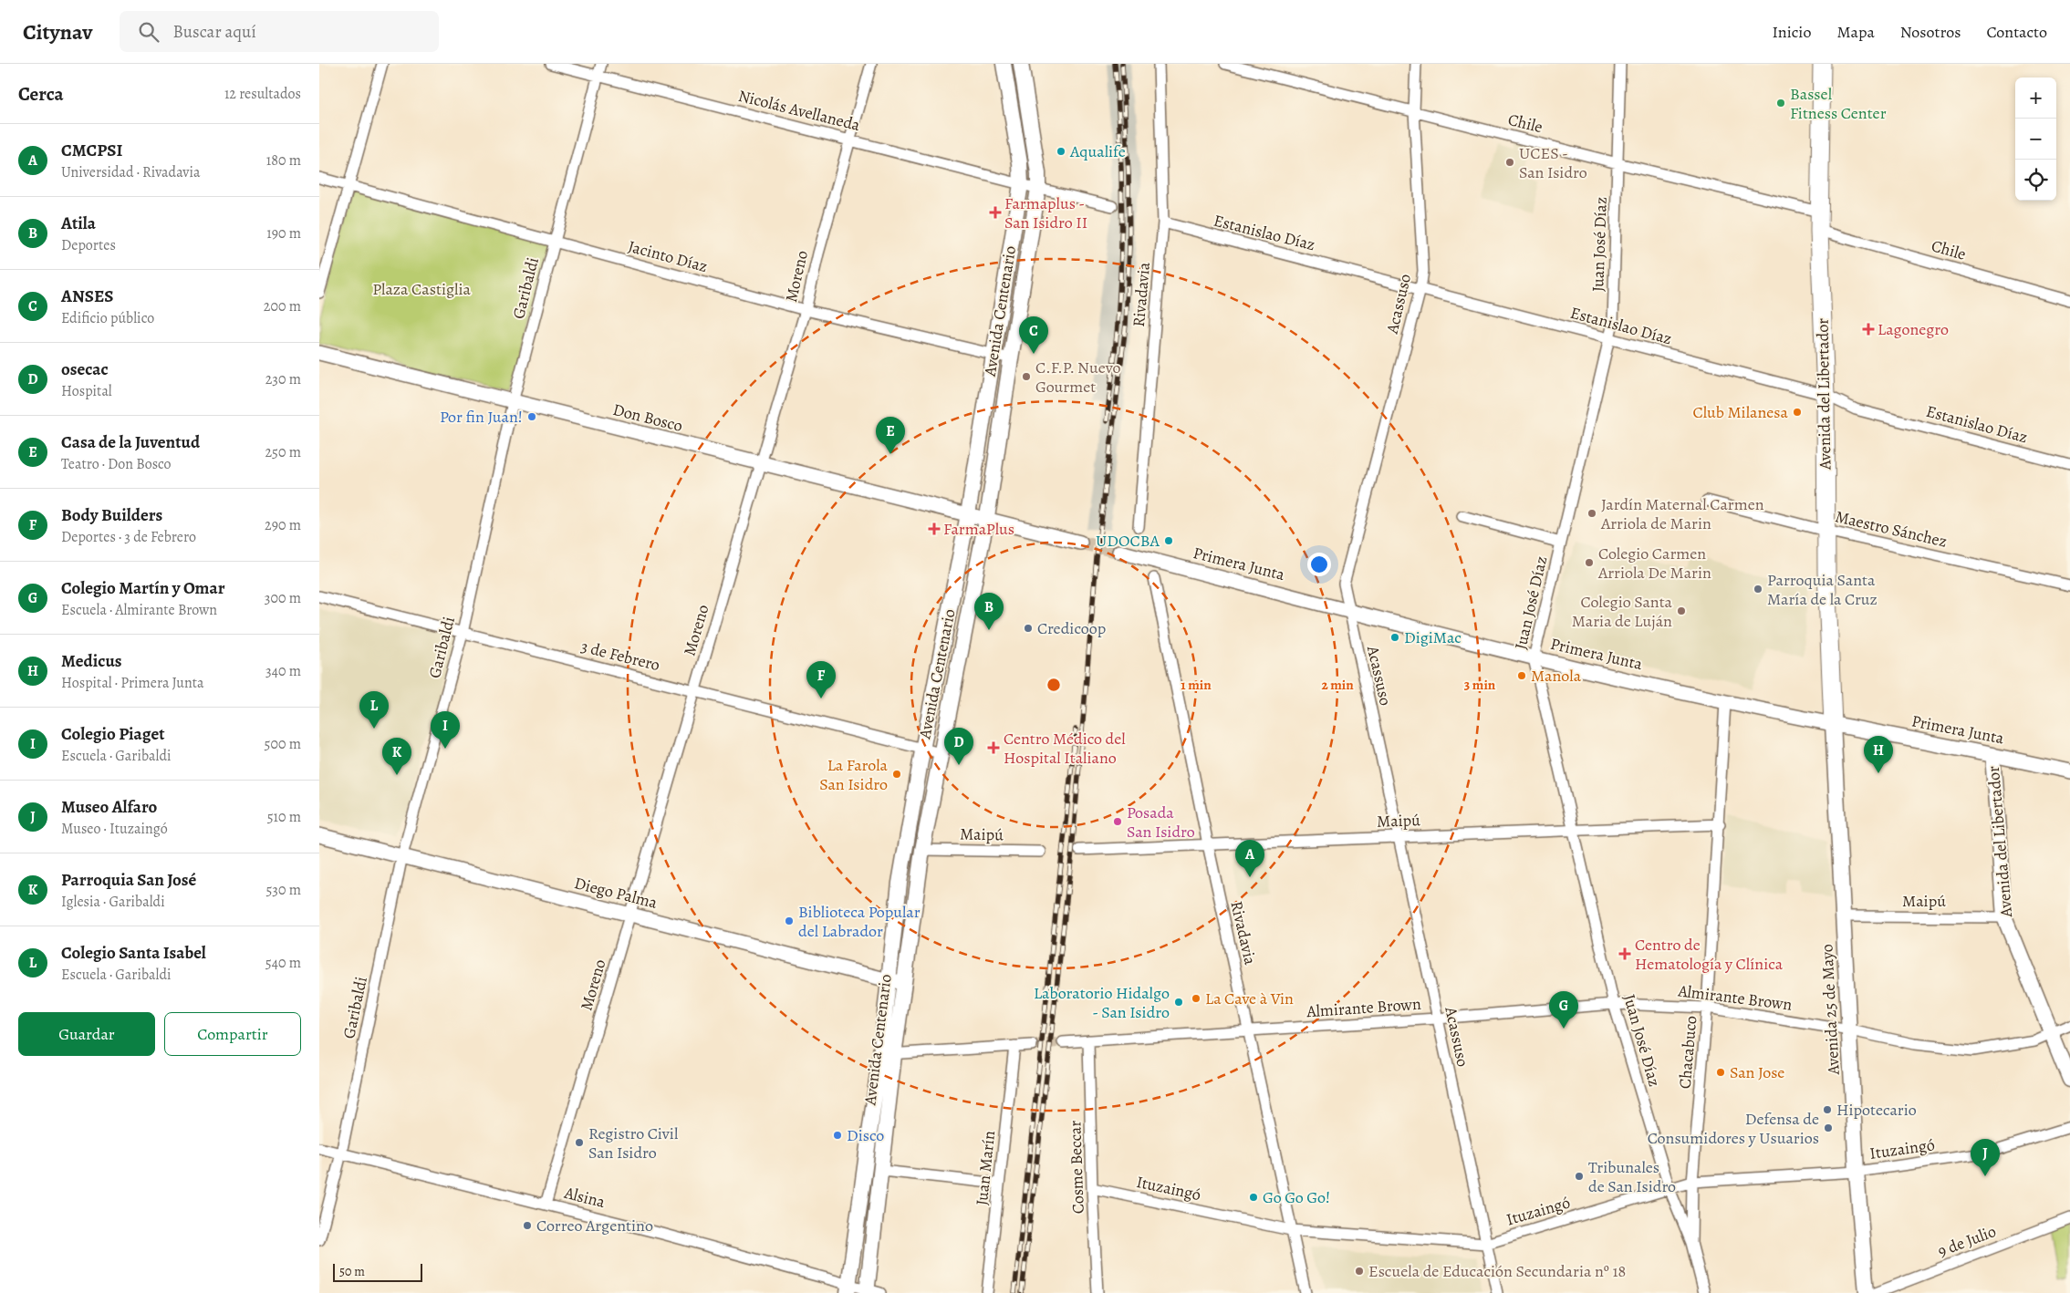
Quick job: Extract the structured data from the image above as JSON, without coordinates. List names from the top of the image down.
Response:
{
  "streets": {
    "main road": [
      "Avenida Centenario",
      "Avenida del Libertador",
      "Primera Junta",
      "Avenida 25 de Mayo"
    ],
    "street": [
      "Nicolás Avellaneda",
      "Chile",
      "Estanislao Díaz",
      "Juan José Díaz",
      "Jacinto Díaz",
      "Moreno",
      "Garibaldi",
      "Rivadavia",
      "Acassuso",
      "Don Bosco",
      "Maestro Sánchez",
      "3 de Febrero",
      "Maipú",
      "Diego Palma",
      "Almirante Brown",
      "Chacabuco",
      "Ituzaingó",
      "Cosme Beccar",
      "Juan Marín",
      "Alsina",
      "9 de Julio"
    ]
  },
  "crossings": [
    ["Nicolás Avellaneda", "Moreno"],
    ["Nicolás Avellaneda", "Garibaldi"],
    ["Nicolás Avellaneda", "Avenida Centenario"],
    ["Chile", "Juan José Díaz"],
    ["Chile", "Acassuso"],
    ["Chile", "Avenida del Libertador"],
    ["Estanislao Díaz", "Juan José Díaz"],
    ["Estanislao Díaz", "Rivadavia"],
    ["Estanislao Díaz", "Acassuso"],
    ["Estanislao Díaz", "Avenida del Libertador"],
    ["Juan José Díaz", "Primera Junta"],
    ["Juan José Díaz", "Maipú"],
    ["Juan José Díaz", "Almirante Brown"],
    ["Juan José Díaz", "Chacabuco"],
    ["Juan José Díaz", "Ituzaingó"],
    ["Jacinto Díaz", "Moreno"],
    ["Jacinto Díaz", "Garibaldi"],
    ["Jacinto Díaz", "Avenida Centenario"],
    ["Moreno", "Don Bosco"],
    ["Moreno", "3 de Febrero"],
    ["Moreno", "Diego Palma"],
    ["Moreno", "Alsina"],
    ["Garibaldi", "Don Bosco"],
    ["Garibaldi", "3 de Febrero"],
    ["Garibaldi", "Diego Palma"],
    ["Garibaldi", "Alsina"],
    ["Rivadavia", "Maipú"],
    ["Rivadavia", "Almirante Brown"],
    ["Rivadavia", "Ituzaingó"],
    ["Acassuso", "Primera Junta"],
    ["Acassuso", "Maipú"],
    ["Acassuso", "Almirante Brown"],
    ["Acassuso", "Ituzaingó"],
    ["Avenida Centenario", "Don Bosco"],
    ["Avenida Centenario", "3 de Febrero"],
    ["Avenida Centenario", "Maipú"],
    ["Avenida Centenario", "Diego Palma"],
    ["Avenida Centenario", "Alsina"],
    ["Avenida del Libertador", "Maestro Sánchez"],
    ["Avenida del Libertador", "Primera Junta"],
    ["Avenida del Libertador", "Maipú"],
    ["Avenida del Libertador", "Almirante Brown"],
    ["Avenida del Libertador", "Avenida 25 de Mayo"],
    ["Primera Junta", "Avenida 25 de Mayo"],
    ["Primera Junta", "Chacabuco"],
    ["Maipú", "Avenida 25 de Mayo"],
    ["Maipú", "Chacabuco"],
    ["Almirante Brown", "Avenida 25 de Mayo"],
    ["Almirante Brown", "Chacabuco"],
    ["Almirante Brown", "Cosme Beccar"],
    ["Avenida 25 de Mayo", "Ituzaingó"],
    ["Chacabuco", "Ituzaingó"],
    ["Ituzaingó", "Cosme Beccar"]
  ],
  "parks": ["Plaza Castiglia"],
  "places": {
    "other": [
      "Bassel Fitness Center",
      "Aqualife",
      "UCES - San Isidro",
      "C.F.P. Nuevo Gourmet",
      "Club Milanesa",
      "Por fin Juan!",
      "Jardín Maternal Carmen Arriola de Marin",
      "UDOCBA",
      "Colegio Carmen Arriola De Marin",
      "Parroquia Santa María de la Cruz",
      "Colegio Santa Maria de Luján",
      "Credicoop",
      "DigiMac",
      "Manola",
      "La Farola San Isidro",
      "Posada San Isidro",
      "Biblioteca Popular del Labrador",
      "La Cave à Vin",
      "Laboratorio Hidalgo - San Isidro",
      "San Jose",
      "Hipotecario",
      "Defensa de Consumidores y Usuarios",
      "Disco",
      "Registro Civil San Isidro",
      "Tribunales de San Isidro",
      "Go Go Go!",
      "Correo Argentino",
      "Escuela de Educación Secundaria nº 18"
    ],
    "health": [
      "Farmaplus - San Isidro II",
      "Lagonegro",
      "FarmaPlus",
      "Centro Médico del Hospital Italiano",
      "Centro de Hematología y Clínica"
    ]
  },
  "scale_bar": "50 m",
  "page": {
    "header": "Citynav",
    "search": "Buscar aquí",
    "nav": [
      "Inicio",
      "Mapa",
      "Nosotros",
      "Contacto"
    ],
    "heading": ["Cerca", "12 resultados"],
    "map_buttons": ["+", "−"],
    "list": [
      {
        "mark": "A",
        "name": "CMCPSI",
        "note": "Universidad · Rivadavia",
        "value": "180 m"
      },
      {
        "mark": "B",
        "name": "Atila",
        "note": "Deportes",
        "value": "190 m"
      },
      {
        "mark": "C",
        "name": "ANSES",
        "note": "Edificio público",
        "value": "200 m"
      },
      {
        "mark": "D",
        "name": "osecac",
        "note": "Hospital",
        "value": "230 m"
      },
      {
        "mark": "E",
        "name": "Casa de la Juventud",
        "note": "Teatro · Don Bosco",
        "value": "250 m"
      },
      {
        "mark": "F",
        "name": "Body Builders",
        "note": "Deportes · 3 de Febrero",
        "value": "290 m"
      },
      {
        "mark": "G",
        "name": "Colegio Martín y Omar",
        "note": "Escuela · Almirante Brown",
        "value": "300 m"
      },
      {
        "mark": "H",
        "name": "Medicus",
        "note": "Hospital · Primera Junta",
        "value": "340 m"
      },
      {
        "mark": "I",
        "name": "Colegio Piaget",
        "note": "Escuela · Garibaldi",
        "value": "500 m"
      },
      {
        "mark": "J",
        "name": "Museo Alfaro",
        "note": "Museo · Ituzaingó",
        "value": "510 m"
      },
      {
        "mark": "K",
        "name": "Parroquia San José",
        "note": "Iglesia · Garibaldi",
        "value": "530 m"
      },
      {
        "mark": "L",
        "name": "Colegio Santa Isabel",
        "note": "Escuela · Garibaldi",
        "value": "540 m"
      }
    ],
    "pins": [
      "C",
      "E",
      "B",
      "F",
      "L",
      "I",
      "D",
      "H",
      "K",
      "A",
      "G",
      "J"
    ],
    "buttons": ["Guardar", "Compartir"],
    "scale": "50 m"
  },
  "rings": ["1 min", "2 min", "3 min"]
}
